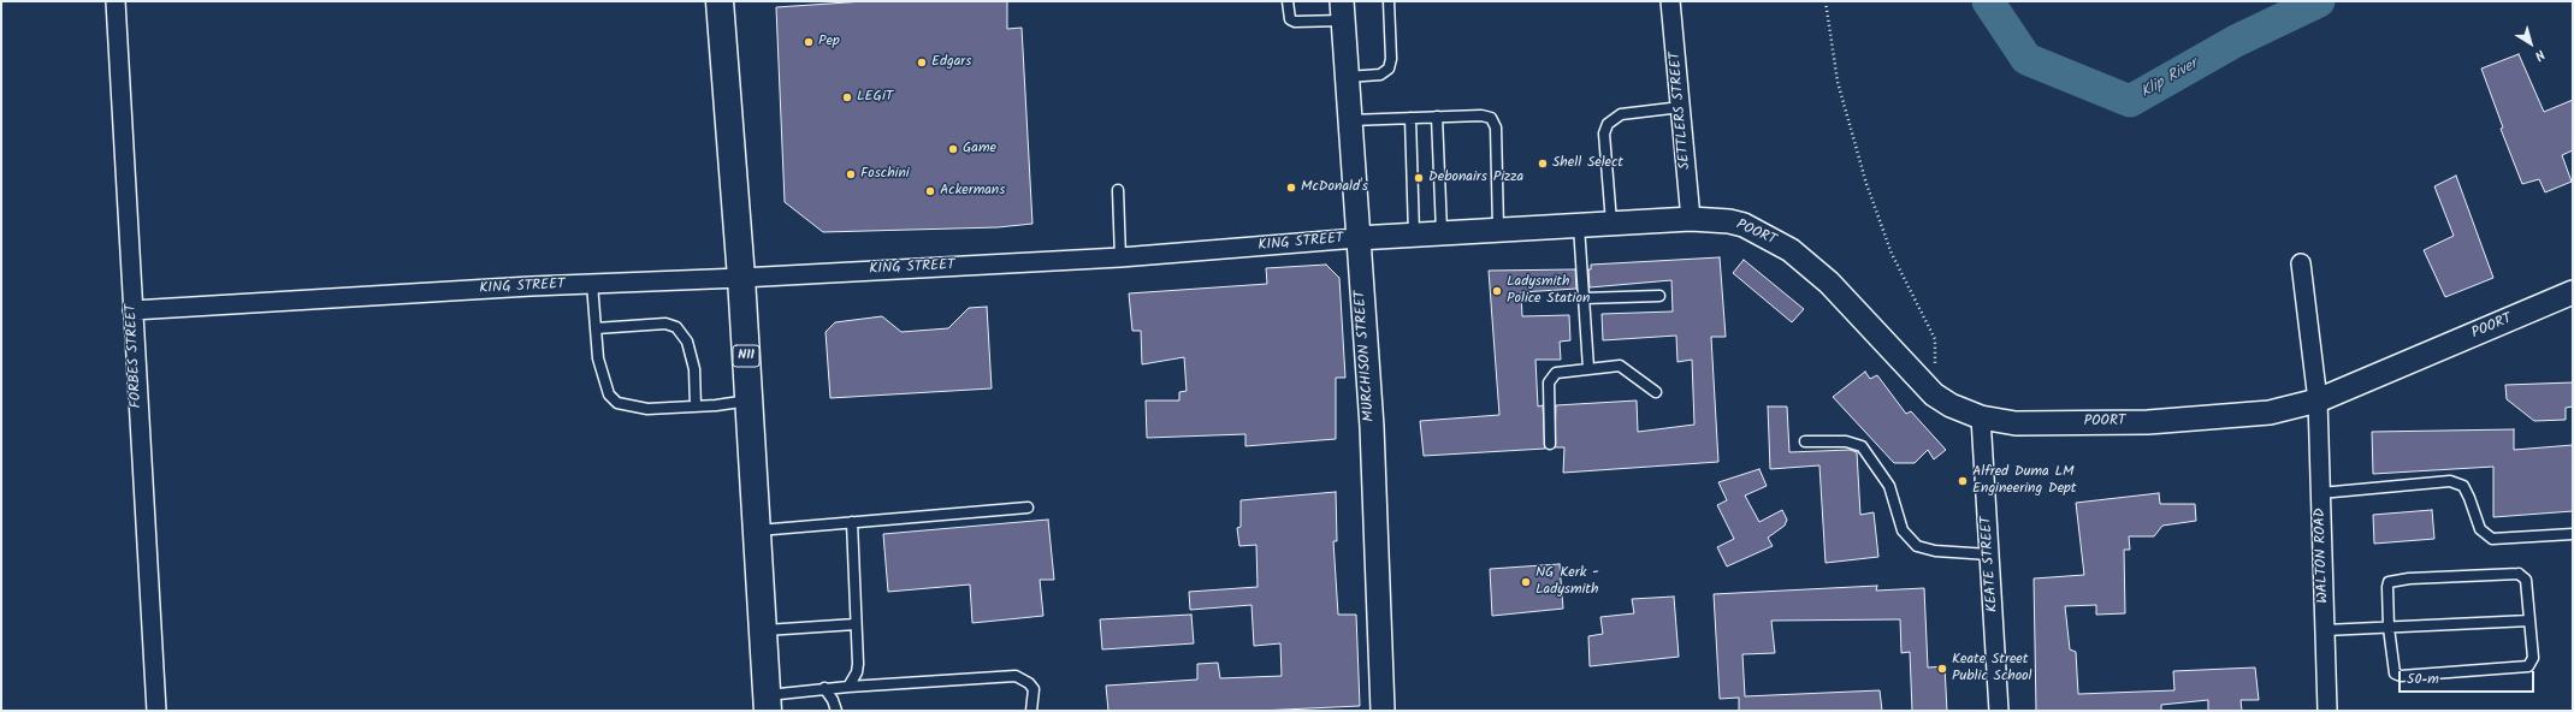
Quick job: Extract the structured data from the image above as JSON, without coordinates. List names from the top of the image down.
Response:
{
  "streets": {
    "highway": ["N11"],
    "street": [
      "SETTLERS STREET",
      "POORT",
      "KING STREET",
      "FORBES STREET",
      "MURCHISON STREET",
      "WALTON ROAD",
      "KEATE STREET"
    ]
  },
  "crossings": [
    ["SETTLERS STREET", "POORT"],
    ["SETTLERS STREET", "KING STREET"],
    ["POORT", "KING STREET"],
    ["POORT", "WALTON ROAD"],
    ["POORT", "KEATE STREET"],
    ["KING STREET", "FORBES STREET"],
    ["KING STREET", "N11"],
    ["KING STREET", "MURCHISON STREET"]
  ],
  "water": ["Klip River"],
  "places": [
    "Pep",
    "Edgars",
    "LEGiT",
    "Game",
    "Shell Select",
    "Foschini",
    "Debonairs Pizza",
    "McDonald's",
    "Ackermans",
    "Ladysmith Police Station",
    "Alfred Duma LM Engineering Dept",
    "NG Kerk - Ladysmith",
    "Keate Street Public School"
  ],
  "scale_bar": "50 m",
  "north": "bottom right"
}
